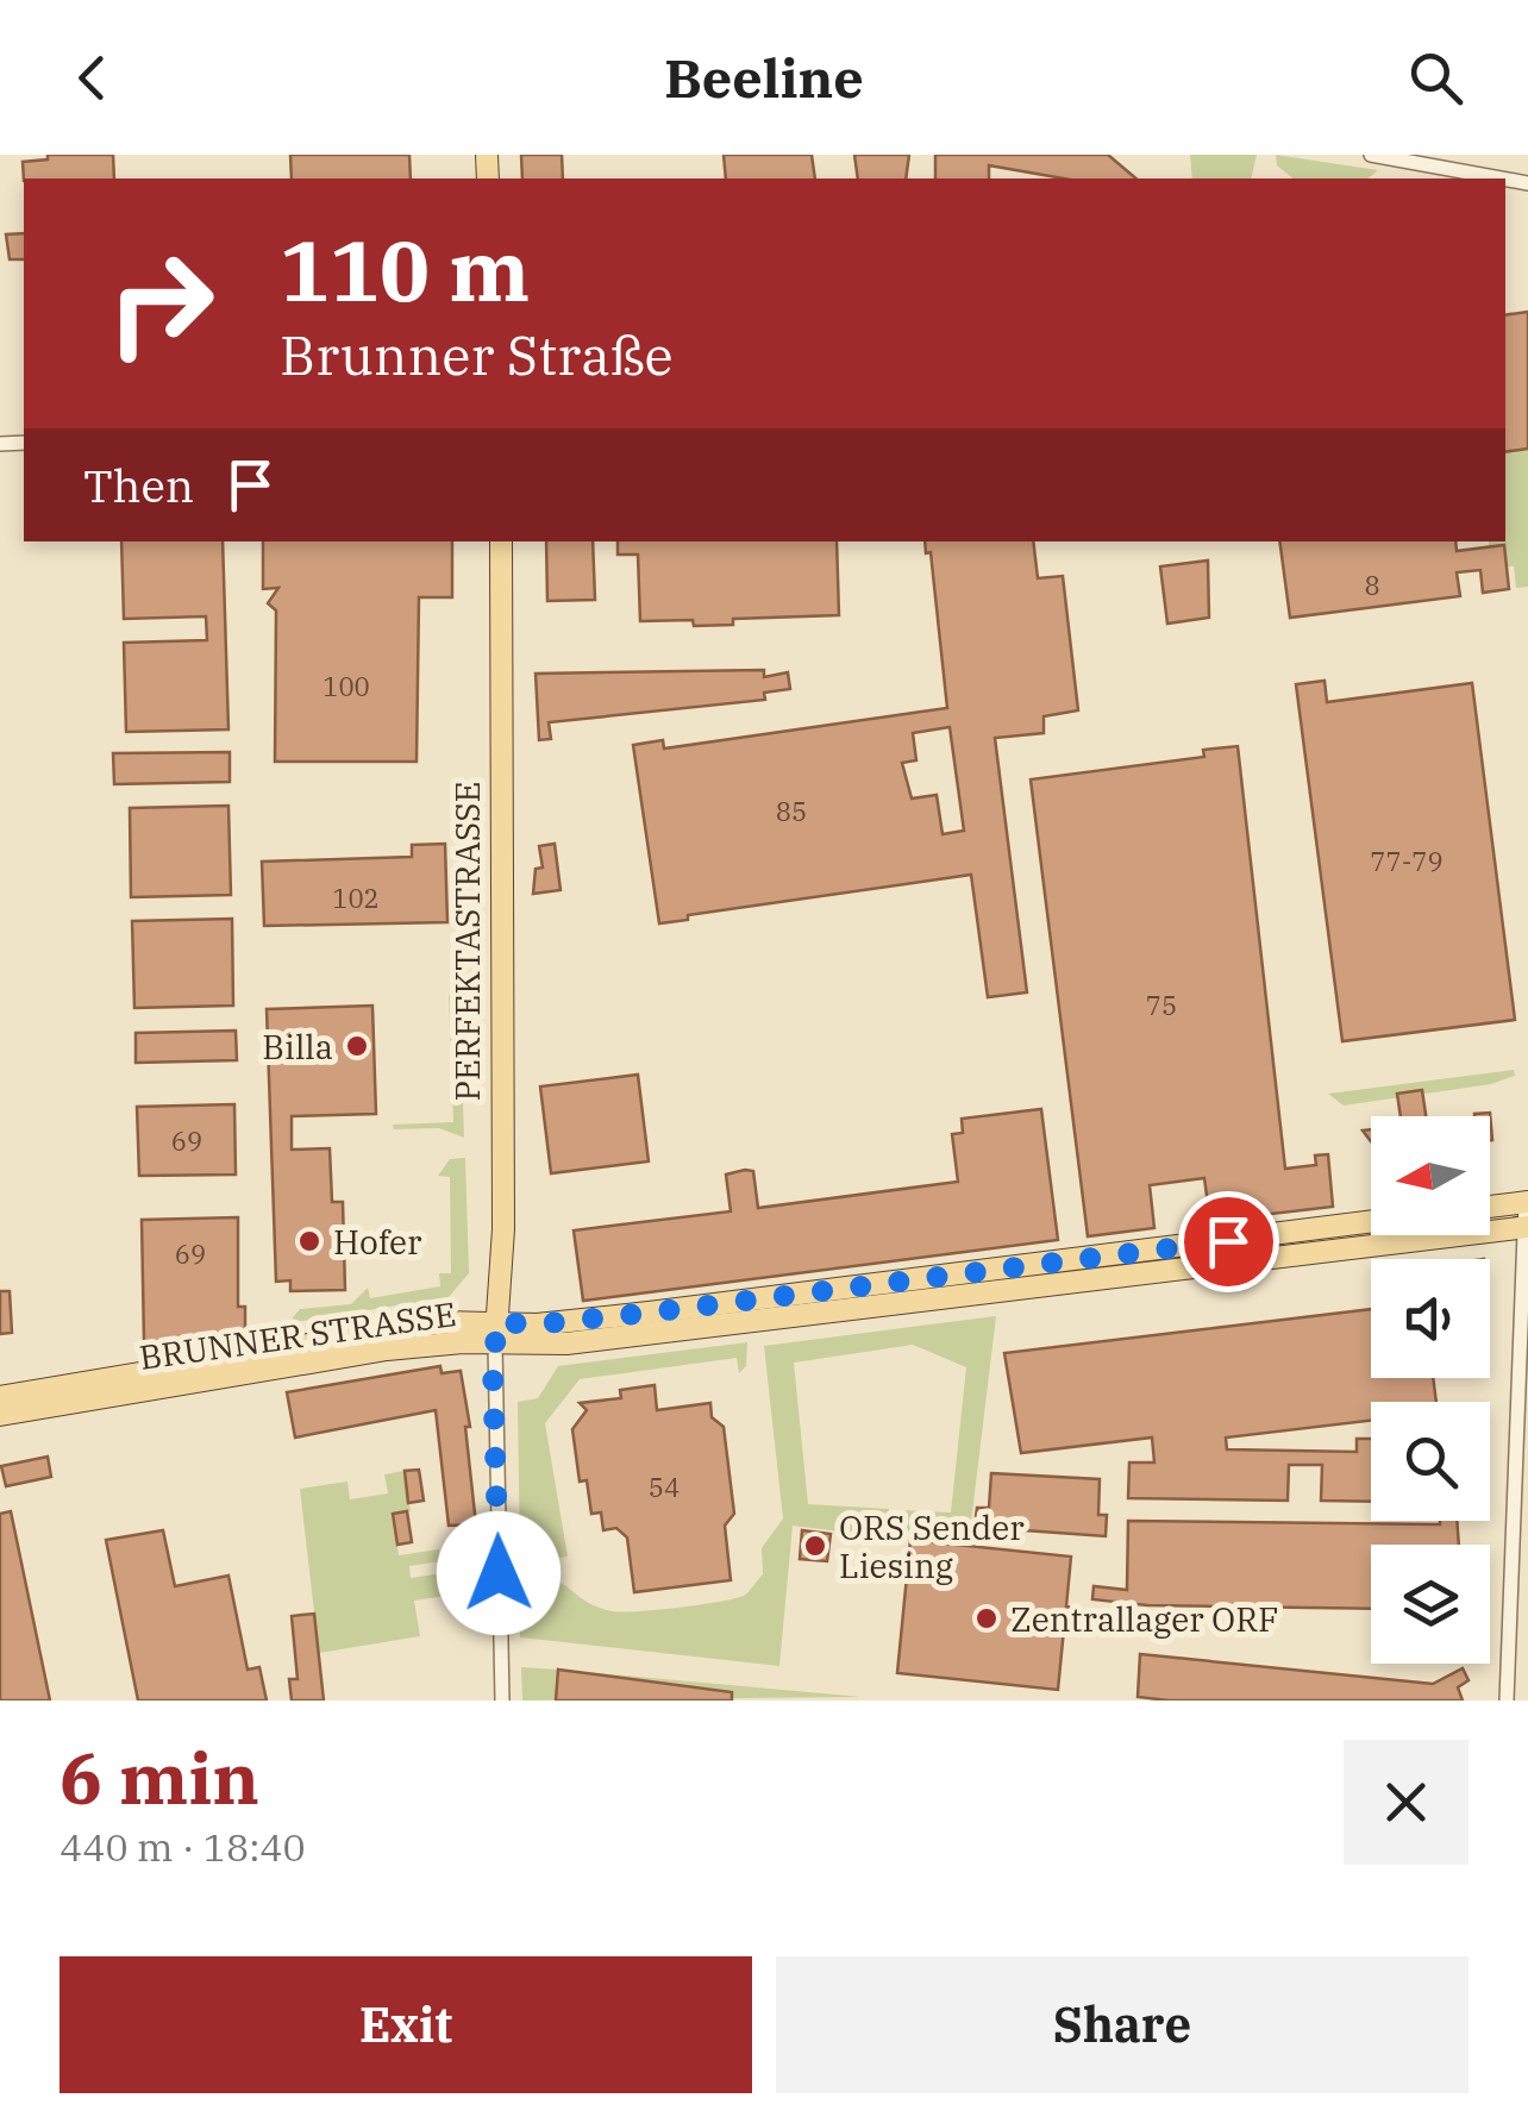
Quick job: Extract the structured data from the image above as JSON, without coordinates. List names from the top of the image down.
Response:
{
  "streets": {
    "main road": ["PERFEKTASTRASSE", "BRUNNER STRASSE"]
  },
  "crossings": [
    ["PERFEKTASTRASSE", "BRUNNER STRASSE"]
  ],
  "places": [
    "Billa",
    "Hofer",
    "ORS Sender Liesing",
    "Zentrallager ORF"
  ],
  "house_numbers": [
    "8",
    "100",
    "85",
    "77-79",
    "102",
    "75",
    "69",
    "69",
    "54"
  ],
  "north": "left",
  "page": {
    "header": "Beeline",
    "turn": ["110 m", "Brunner Straße"],
    "then": "Then",
    "heading": ["6 min", "440 m · 18:40"],
    "buttons": ["Exit", "Share"]
  }
}
